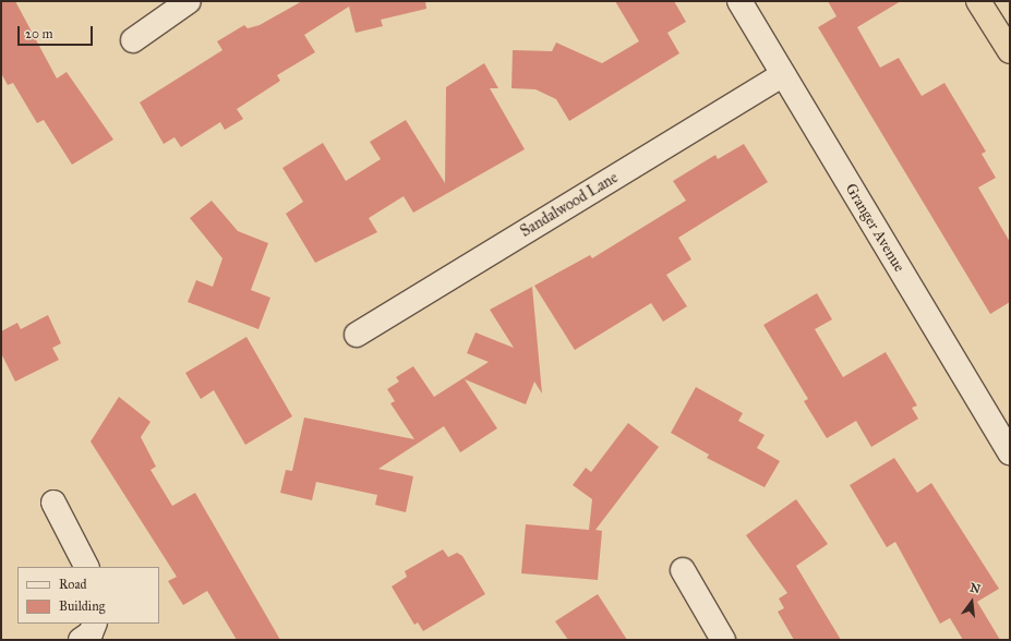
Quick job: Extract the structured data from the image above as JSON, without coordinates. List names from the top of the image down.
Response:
{
  "streets": {
    "street": ["Sandalwood Lane", "Granger Avenue"]
  },
  "crossings": [
    ["Sandalwood Lane", "Granger Avenue"]
  ],
  "legend": ["Road", "Building"],
  "scale_bar": "20 m",
  "north": "top"
}
